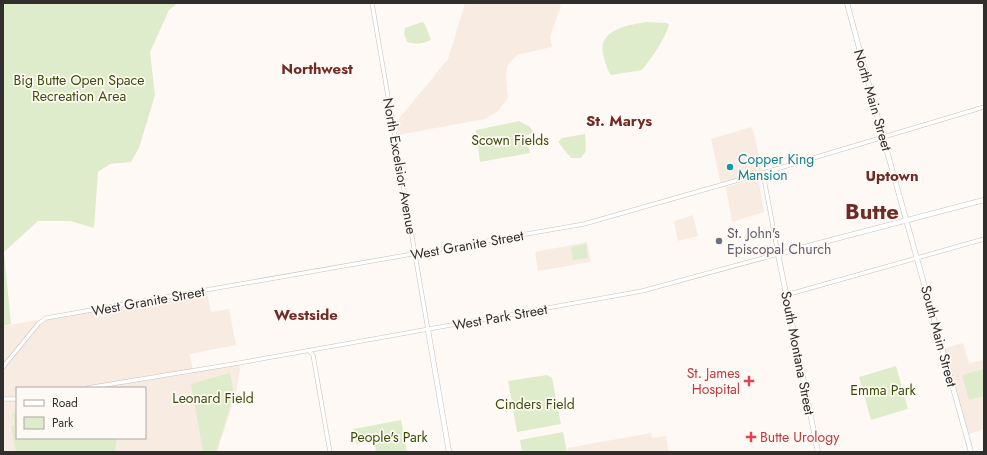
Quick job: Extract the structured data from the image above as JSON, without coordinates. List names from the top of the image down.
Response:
{
  "streets": {
    "main road": [
      "North Main Street",
      "West Park Street",
      "South Main Street",
      "South Montana Street"
    ],
    "street": ["North Excelsior Avenue", "West Granite Street"]
  },
  "crossings": [
    ["North Main Street", "West Granite Street"],
    ["North Main Street", "West Park Street"],
    ["North Main Street", "South Main Street"],
    ["North Excelsior Avenue", "West Granite Street"],
    ["North Excelsior Avenue", "West Park Street"],
    ["West Park Street", "South Main Street"],
    ["West Park Street", "South Montana Street"]
  ],
  "districts": [
    "Northwest",
    "St. Marys",
    "Uptown",
    "Butte",
    "Westside"
  ],
  "parks": [
    "Big Butte Open Space Recreation Area",
    "Scown Fields",
    "Emma Park",
    "Leonard Field",
    "Cinders Field",
    "People's Park"
  ],
  "places": {
    "other": ["Copper King Mansion", "St. John's Episcopal Church"],
    "health": ["St. James Hospital", "Butte Urology"]
  },
  "legend": ["Road", "Park"]
}
